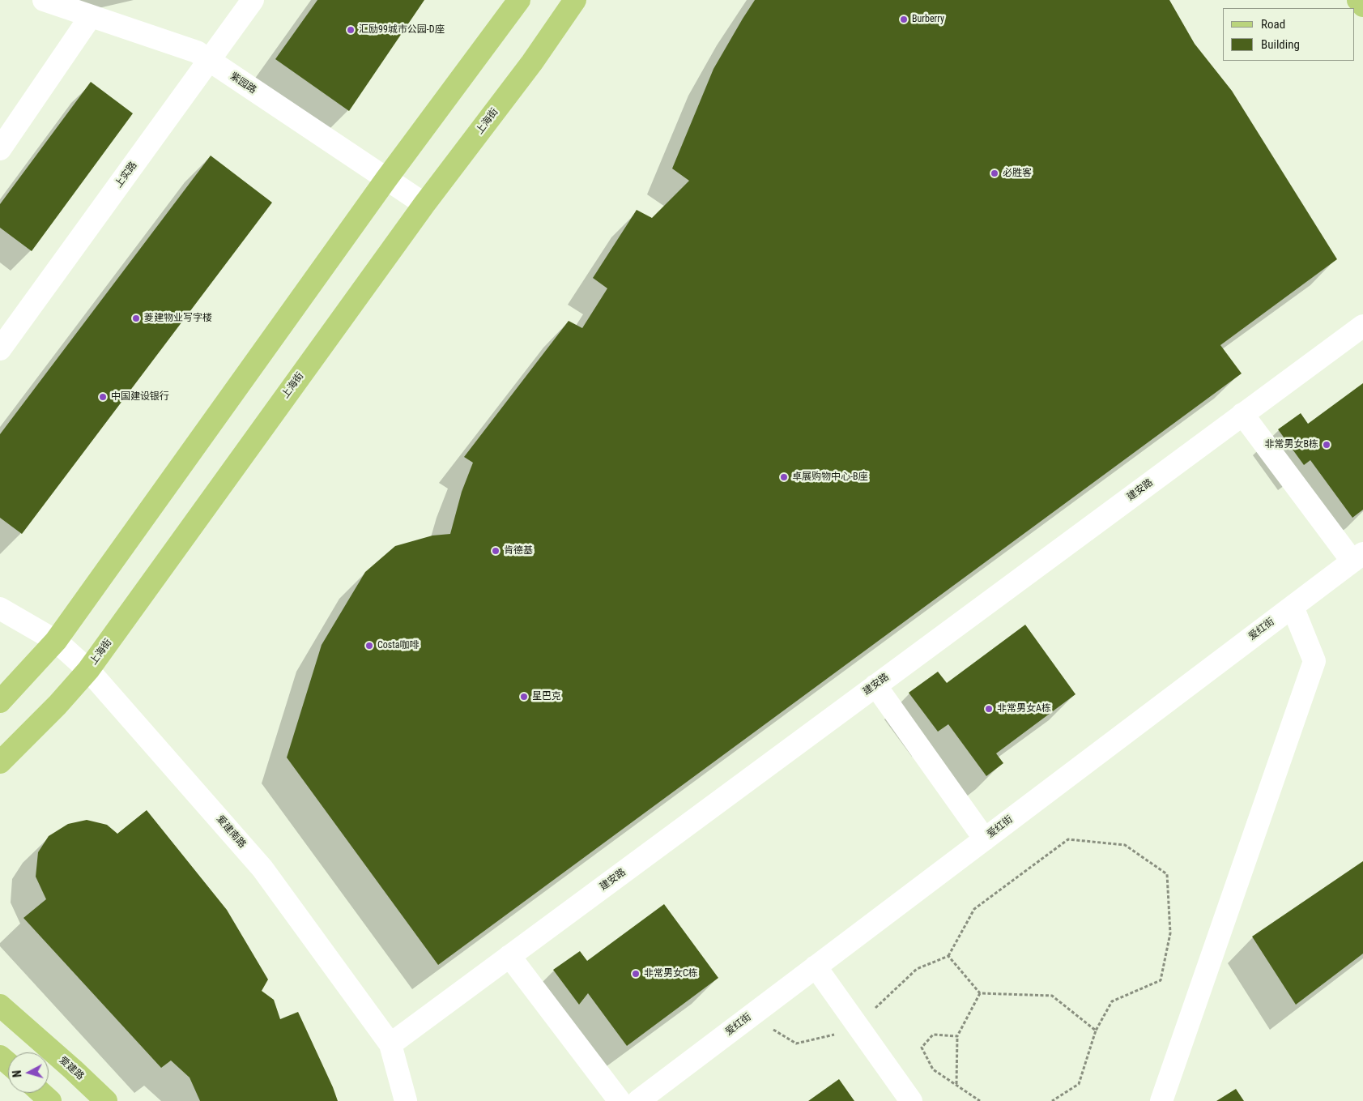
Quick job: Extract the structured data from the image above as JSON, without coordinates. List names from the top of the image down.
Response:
{
  "streets": {
    "main road": ["上海街", "爱建路"],
    "street": [
      "紫园路",
      "上实路",
      "建安路",
      "爱红街",
      "爱建南路"
    ]
  },
  "crossings": [
    ["紫园路", "上海街"],
    ["紫园路", "上实路"],
    ["上海街", "爱建南路"],
    ["建安路", "爱建南路"]
  ],
  "places": [
    "Burberry",
    "汇励99城市公园-D座",
    "必胜客",
    "菱建物业写字楼",
    "中国建设银行",
    "非常男女B栋",
    "卓展购物中心-B座",
    "肯德基",
    "Costa咖啡",
    "星巴克",
    "非常男女A栋",
    "非常男女C栋"
  ],
  "legend": ["Road", "Building"],
  "north": "left"
}
